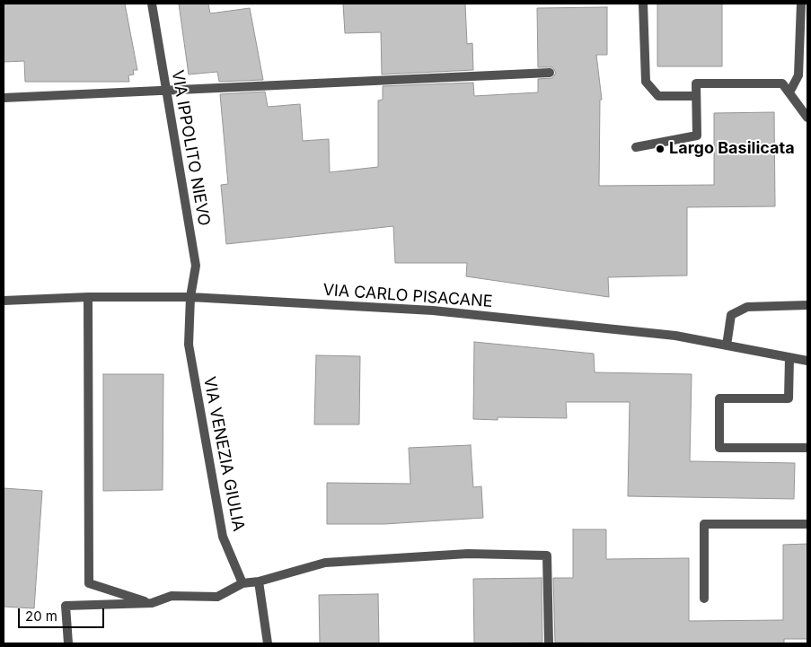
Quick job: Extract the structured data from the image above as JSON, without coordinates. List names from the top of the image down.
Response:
{
  "streets": {
    "street": ["VIA IPPOLITO NIEVO", "VIA CARLO PISACANE", "VIA VENEZIA GIULIA"]
  },
  "crossings": [
    ["VIA IPPOLITO NIEVO", "VIA CARLO PISACANE"],
    ["VIA IPPOLITO NIEVO", "VIA VENEZIA GIULIA"],
    ["VIA CARLO PISACANE", "VIA VENEZIA GIULIA"]
  ],
  "places": ["Largo Basilicata"],
  "scale_bar": "20 m"
}
